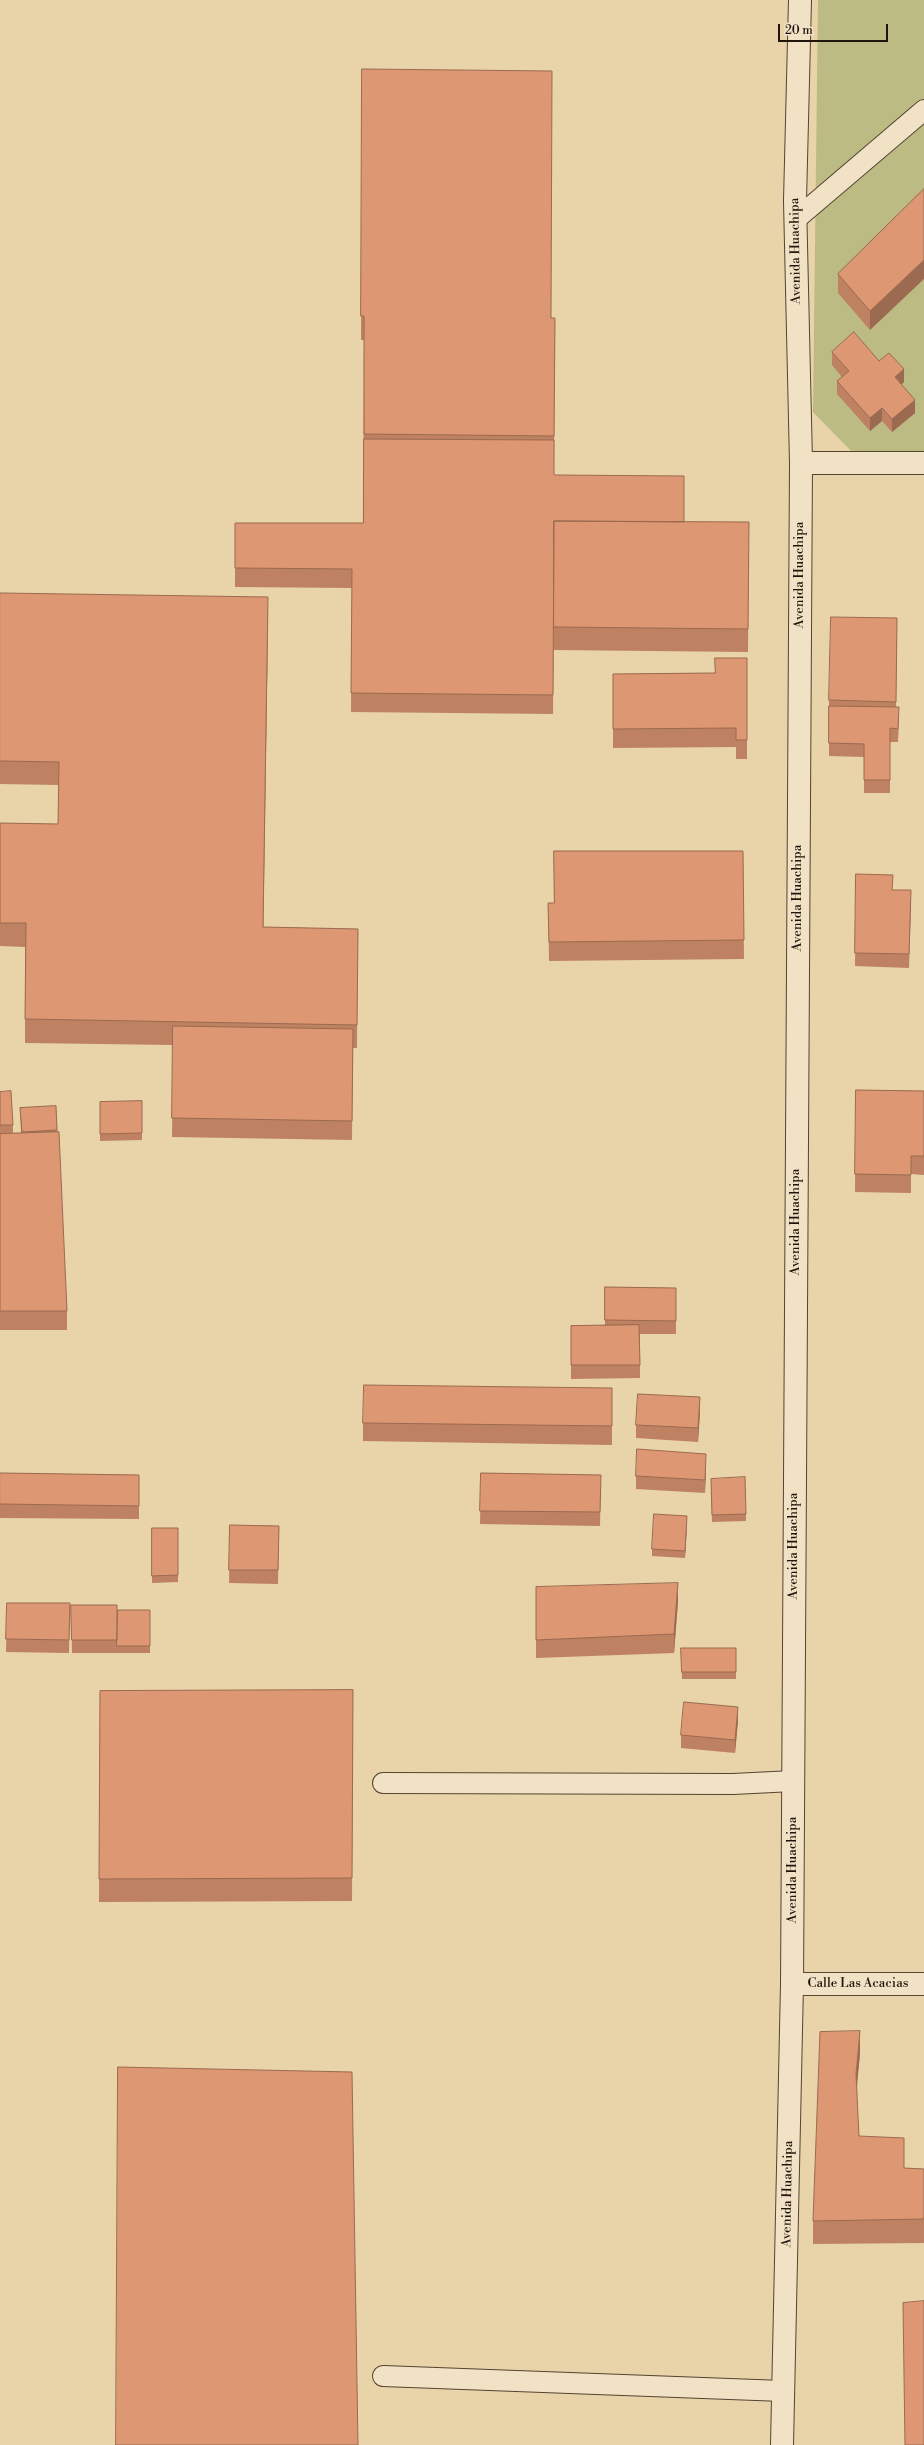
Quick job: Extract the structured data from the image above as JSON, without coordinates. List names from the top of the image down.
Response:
{
  "streets": {
    "street": ["Avenida Huachipa", "Calle Las Acacias"]
  },
  "crossings": [
    ["Avenida Huachipa", "Calle Las Acacias"]
  ],
  "scale_bar": "20 m"
}
